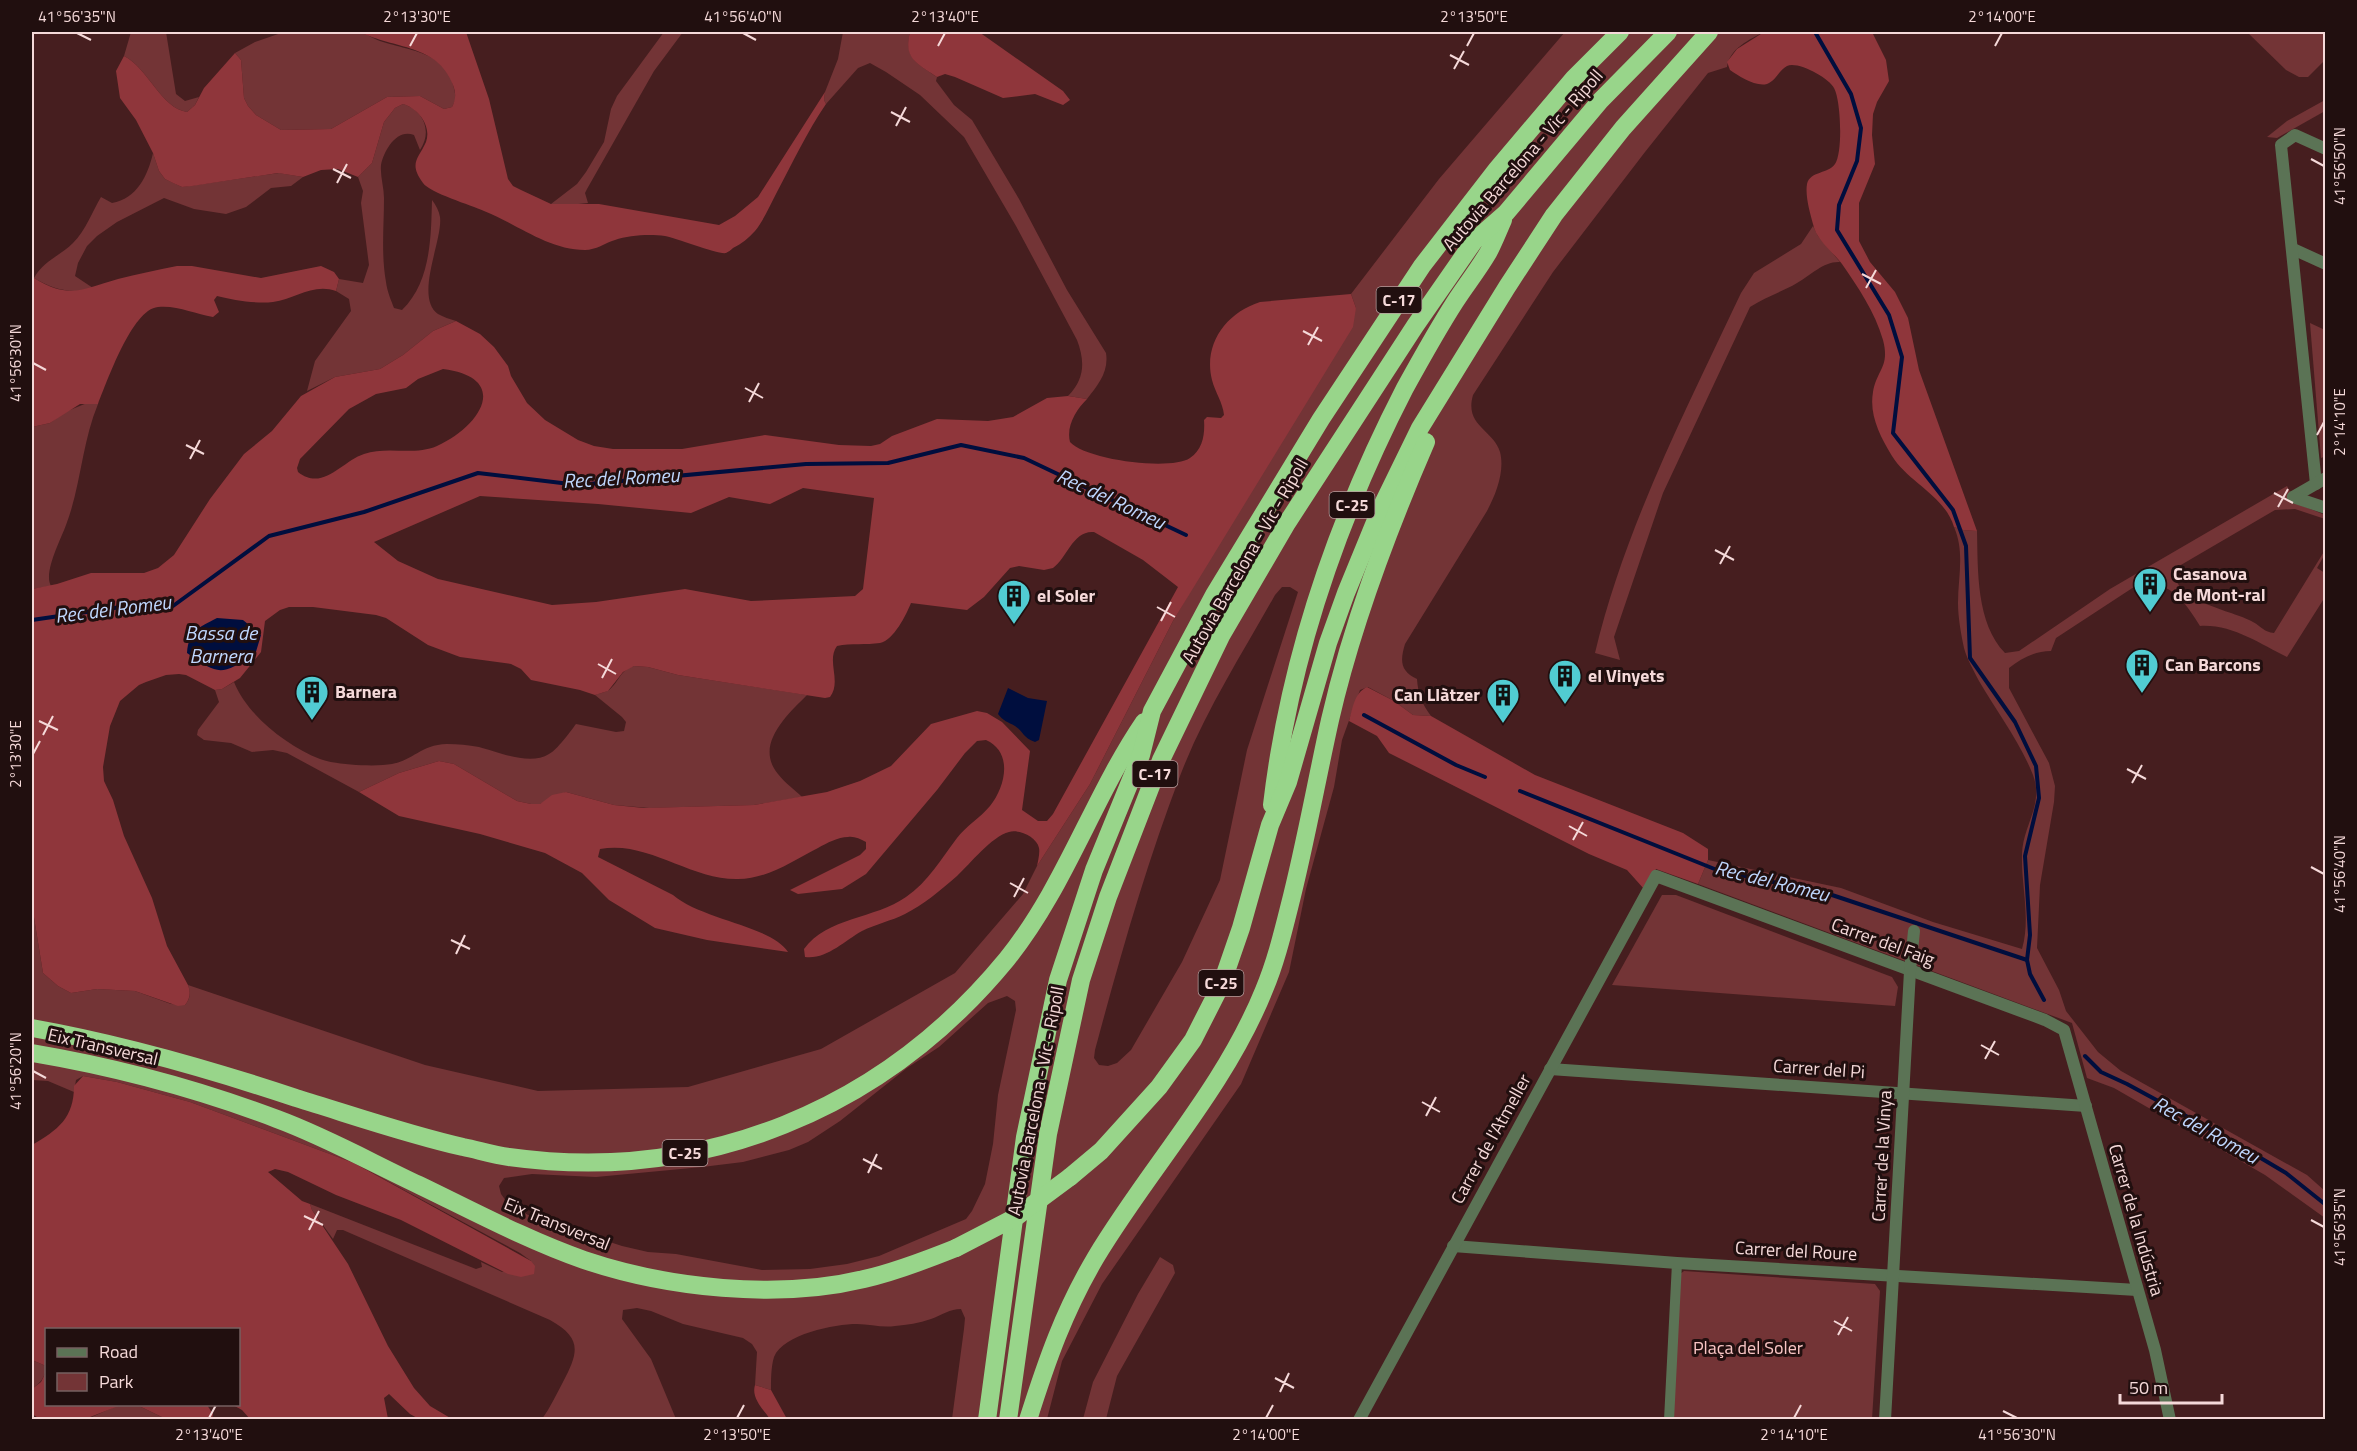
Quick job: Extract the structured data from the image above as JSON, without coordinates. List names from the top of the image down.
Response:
{
  "streets": {
    "highway": [
      "Autovia Barcelona - Vic - Ripoll",
      "C-17",
      "C-25",
      "Eix Transversal"
    ],
    "street": [
      "Carrer del Faig",
      "Carrer del Pi",
      "Carrer de l'Atmeller",
      "Carrer de la Vinya",
      "Carrer de la Indústria",
      "Carrer del Roure"
    ]
  },
  "crossings": [
    ["Autovia Barcelona - Vic - Ripoll", "C-25"],
    ["C-25", "Eix Transversal"],
    ["Carrer del Faig", "Carrer de l'Atmeller"],
    ["Carrer del Faig", "Carrer de la Vinya"],
    ["Carrer del Faig", "Carrer de la Indústria"],
    ["Carrer del Pi", "Carrer de l'Atmeller"],
    ["Carrer del Pi", "Carrer de la Vinya"],
    ["Carrer del Pi", "Carrer de la Indústria"],
    ["Carrer de l'Atmeller", "Carrer del Roure"],
    ["Carrer de la Vinya", "Carrer del Roure"],
    ["Carrer de la Indústria", "Carrer del Roure"]
  ],
  "water": ["Rec del Romeu", "Bassa de Barnera"],
  "parks": ["Plaça del Soler"],
  "places": {
    "building": [
      "Casanova de Mont-ral",
      "el Soler",
      "Can Barcons",
      "el Vinyets",
      "Barnera",
      "Can Llàtzer"
    ]
  },
  "legend": ["Road", "Park"],
  "scale_bar": "50 m",
  "coordinates": [
    "41°56'35\"N",
    "2°13'30\"E",
    "41°56'40\"N",
    "2°13'40\"E",
    "2°13'50\"E",
    "2°14'00\"E",
    "41°56'50\"N",
    "41°56'30\"N",
    "2°14'10\"E",
    "41°56'20\"N"
  ]
}
